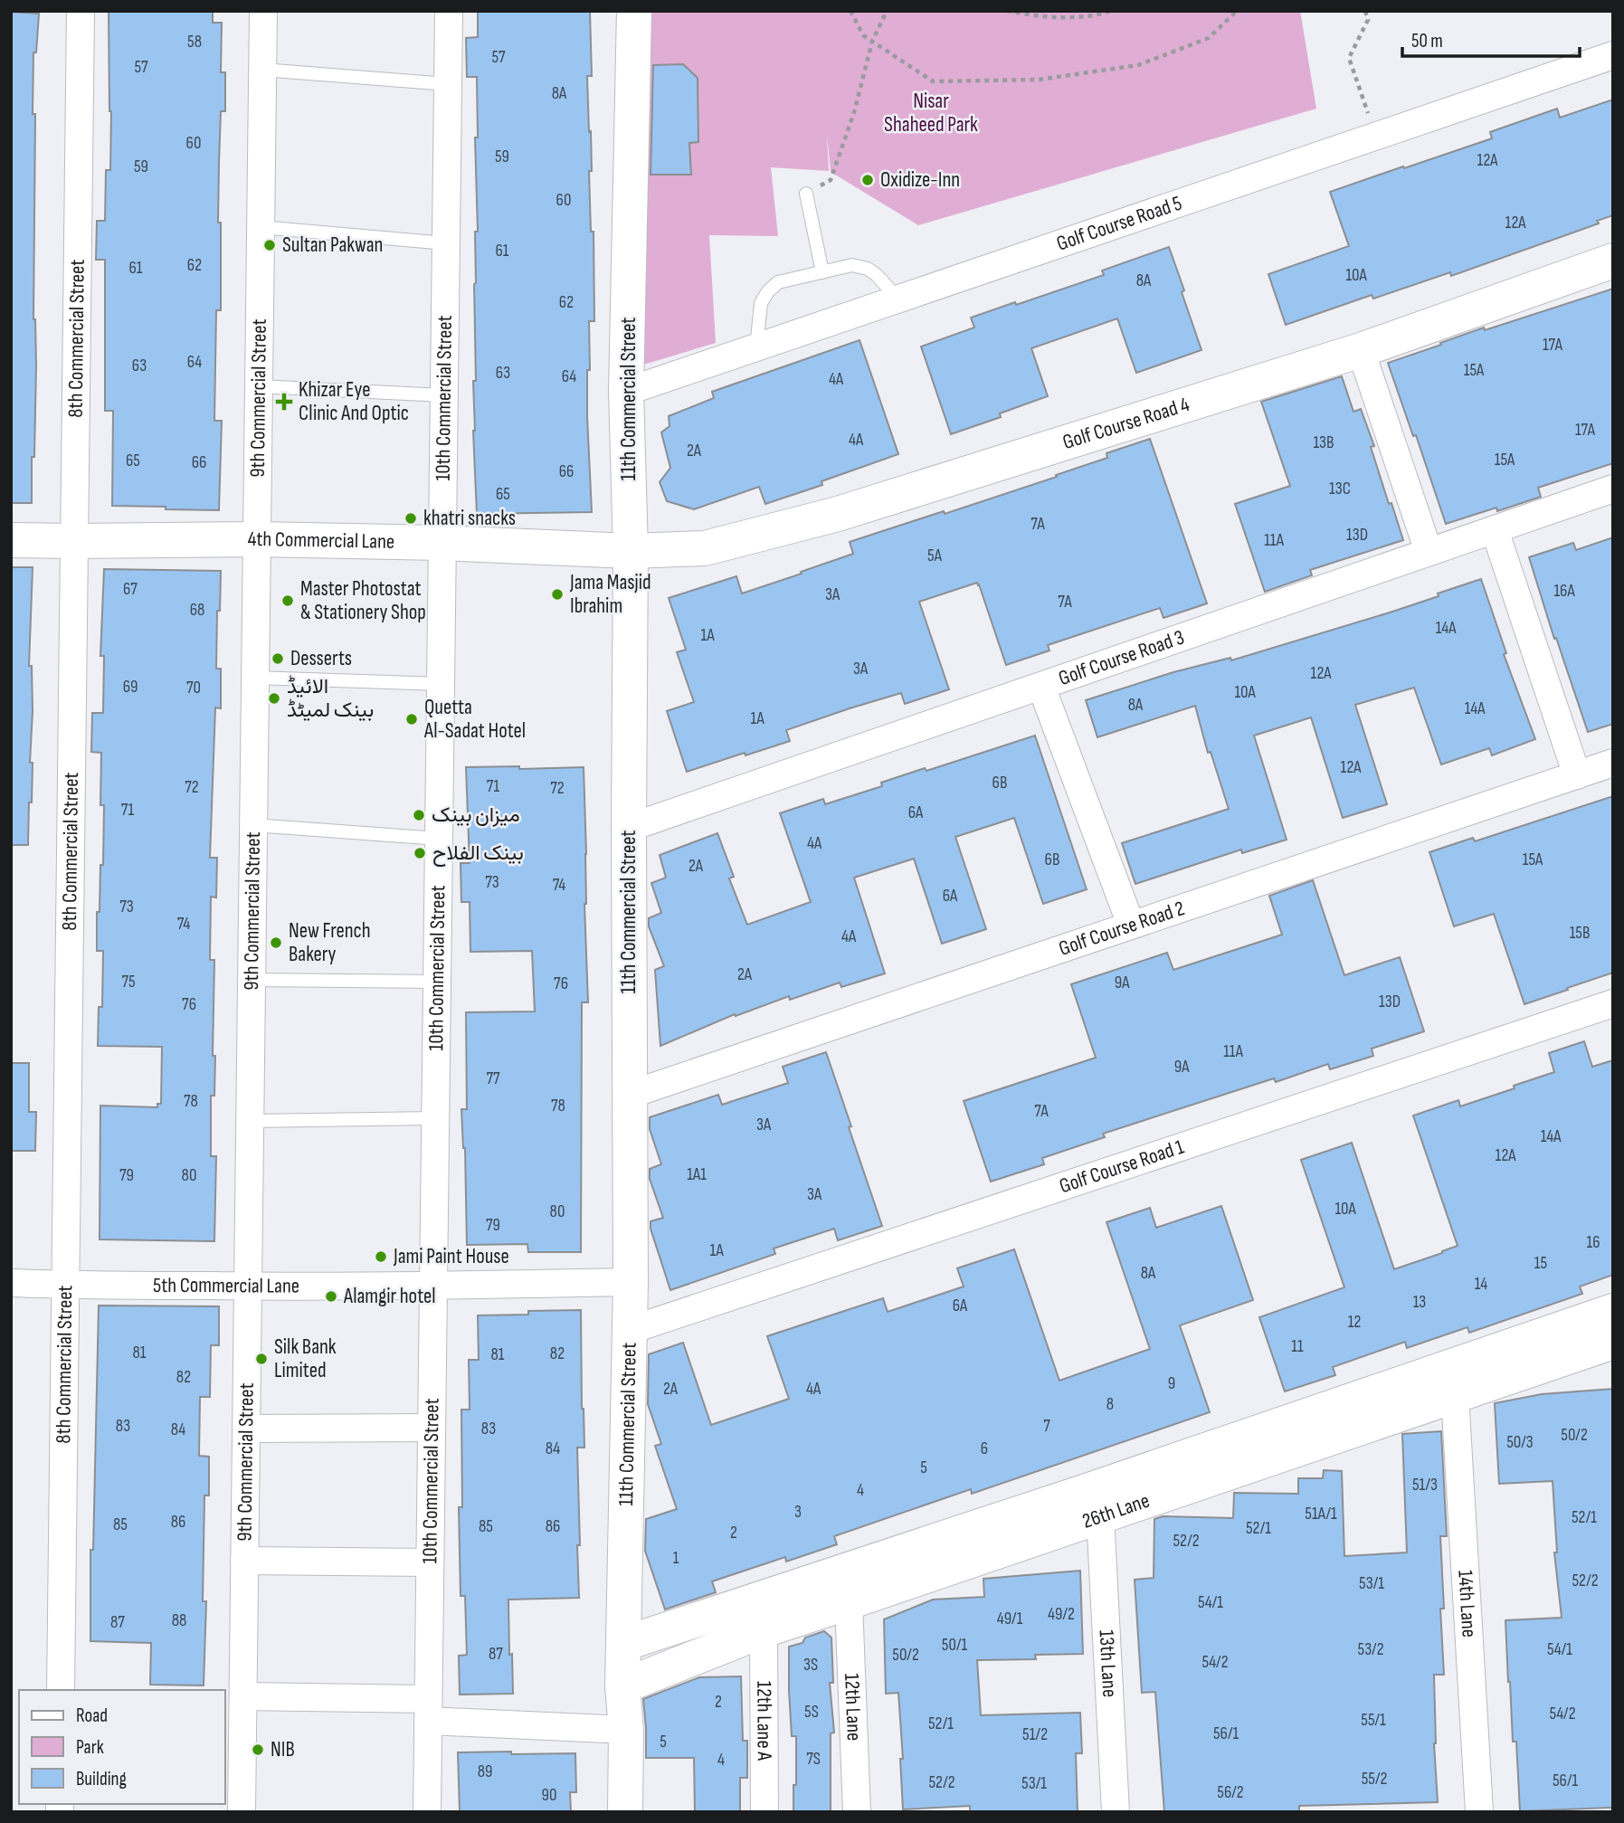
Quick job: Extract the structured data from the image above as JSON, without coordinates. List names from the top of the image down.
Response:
{
  "streets": {
    "street": [
      "Golf Course Road 5",
      "8th Commercial Street",
      "9th Commercial Street",
      "10th Commercial Street",
      "11th Commercial Street",
      "Golf Course Road 4",
      "4th Commercial Lane",
      "Golf Course Road 3",
      "Golf Course Road 2",
      "Golf Course Road 1",
      "5th Commercial Lane",
      "26th Lane",
      "14th Lane",
      "13th Lane",
      "12th Lane",
      "12th Lane A"
    ]
  },
  "crossings": [
    ["Golf Course Road 5", "11th Commercial Street"],
    ["8th Commercial Street", "4th Commercial Lane"],
    ["8th Commercial Street", "5th Commercial Lane"],
    ["9th Commercial Street", "4th Commercial Lane"],
    ["9th Commercial Street", "5th Commercial Lane"],
    ["10th Commercial Street", "4th Commercial Lane"],
    ["10th Commercial Street", "5th Commercial Lane"],
    ["11th Commercial Street", "Golf Course Road 4"],
    ["11th Commercial Street", "4th Commercial Lane"],
    ["11th Commercial Street", "Golf Course Road 3"],
    ["11th Commercial Street", "Golf Course Road 2"],
    ["11th Commercial Street", "Golf Course Road 1"],
    ["11th Commercial Street", "5th Commercial Lane"],
    ["11th Commercial Street", "26th Lane"],
    ["Golf Course Road 4", "4th Commercial Lane"],
    ["26th Lane", "14th Lane"],
    ["26th Lane", "13th Lane"],
    ["26th Lane", "12th Lane"],
    ["26th Lane", "12th Lane A"]
  ],
  "parks": ["Nisar Shaheed Park"],
  "places": {
    "other": [
      "Oxidize-Inn",
      "Sultan Pakwan",
      "khatri snacks",
      "Jama Masjid Ibrahim",
      "Master Photostat & Stationery Shop",
      "Desserts",
      "الائیڈ بینک لمیٹڈ",
      "Quetta Al-Sadat Hotel",
      "میزان بینک",
      "بینک الفلاح",
      "New French Bakery",
      "Jami Paint House",
      "Alamgir hotel",
      "Silk Bank Limited",
      "NIB"
    ],
    "health": ["Khizar Eye Clinic And Optic"]
  },
  "house_numbers": [
    "58",
    "57",
    "57",
    "8A",
    "60",
    "59",
    "12A",
    "59",
    "60",
    "12A",
    "61",
    "62",
    "61",
    "10A",
    "8A",
    "62",
    "17A",
    "64",
    "63",
    "15A",
    "63",
    "64",
    "4A",
    "17A",
    "4A",
    "13B",
    "2A",
    "15A",
    "65",
    "66",
    "66",
    "13C",
    "65",
    "7A",
    "13D",
    "11A",
    "5A",
    "67",
    "16A",
    "3A",
    "7A",
    "68",
    "14A",
    "1A",
    "3A",
    "12A",
    "69",
    "70",
    "10A",
    "8A",
    "14A",
    "1A",
    "12A",
    "6B",
    "71",
    "72",
    "72",
    "71",
    "6A",
    "4A",
    "6B",
    "15A",
    "2A",
    "73",
    "74",
    "6A",
    "73",
    "74",
    "15B",
    "4A",
    "2A",
    "75",
    "9A",
    "76",
    "13D",
    "76",
    "11A",
    "9A",
    "77",
    "78",
    "78",
    "7A",
    "3A",
    "14A",
    "12A",
    "1A1",
    "79",
    "80",
    "3A",
    "10A",
    "80",
    "79",
    "16",
    "1A",
    "15",
    "8A",
    "14",
    "13",
    "6A",
    "12",
    "11",
    "81",
    "82",
    "81",
    "82",
    "9",
    "2A",
    "4A",
    "8",
    "83",
    "7",
    "83",
    "84",
    "50/2",
    "50/3",
    "84",
    "6",
    "5",
    "51/3",
    "4",
    "3",
    "51A/1",
    "52/1",
    "86",
    "85",
    "85",
    "86",
    "52/1",
    "2",
    "52/2",
    "1",
    "52/2",
    "53/1",
    "54/1",
    "49/2",
    "49/1",
    "88",
    "87",
    "50/1",
    "53/2",
    "54/1",
    "87",
    "50/2",
    "54/2",
    "3S",
    "2",
    "5S",
    "54/2",
    "55/1",
    "52/1",
    "56/1",
    "51/2",
    "5",
    "7S",
    "4",
    "89",
    "55/2",
    "56/1",
    "52/2",
    "53/1",
    "56/2",
    "90"
  ],
  "legend": ["Road", "Park", "Building"],
  "scale_bar": "50 m"
}
